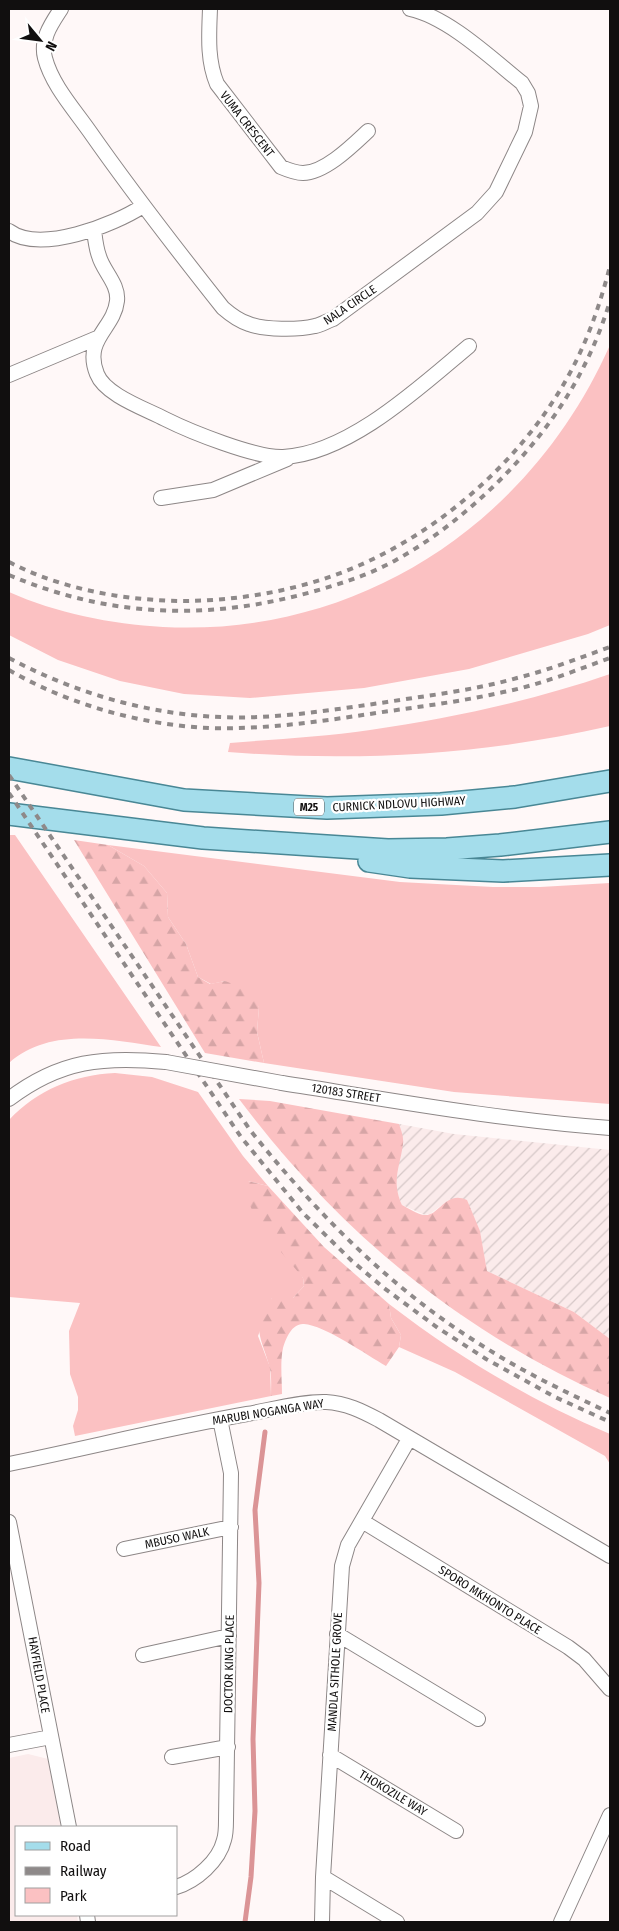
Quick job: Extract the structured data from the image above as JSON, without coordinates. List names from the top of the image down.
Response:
{
  "streets": {
    "main road": ["CURNICK NDLOVU HIGHWAY", "M25"],
    "street": [
      "VUMA CRESCENT",
      "NALA CIRCLE",
      "120183 STREET",
      "MARUBI NOGANGA WAY",
      "MBUSO WALK",
      "SPORO MKHONTO PLACE",
      "DOCTOR KING PLACE",
      "MANDLA SITHOLE GROVE",
      "HAYFIELD PLACE",
      "THOKOZILE WAY"
    ]
  },
  "crossings": [
    ["MARUBI NOGANGA WAY", "DOCTOR KING PLACE"],
    ["MARUBI NOGANGA WAY", "MANDLA SITHOLE GROVE"],
    ["MBUSO WALK", "DOCTOR KING PLACE"],
    ["SPORO MKHONTO PLACE", "MANDLA SITHOLE GROVE"],
    ["MANDLA SITHOLE GROVE", "THOKOZILE WAY"]
  ],
  "legend": ["Road", "Railway", "Park"],
  "north": "bottom right"
}
